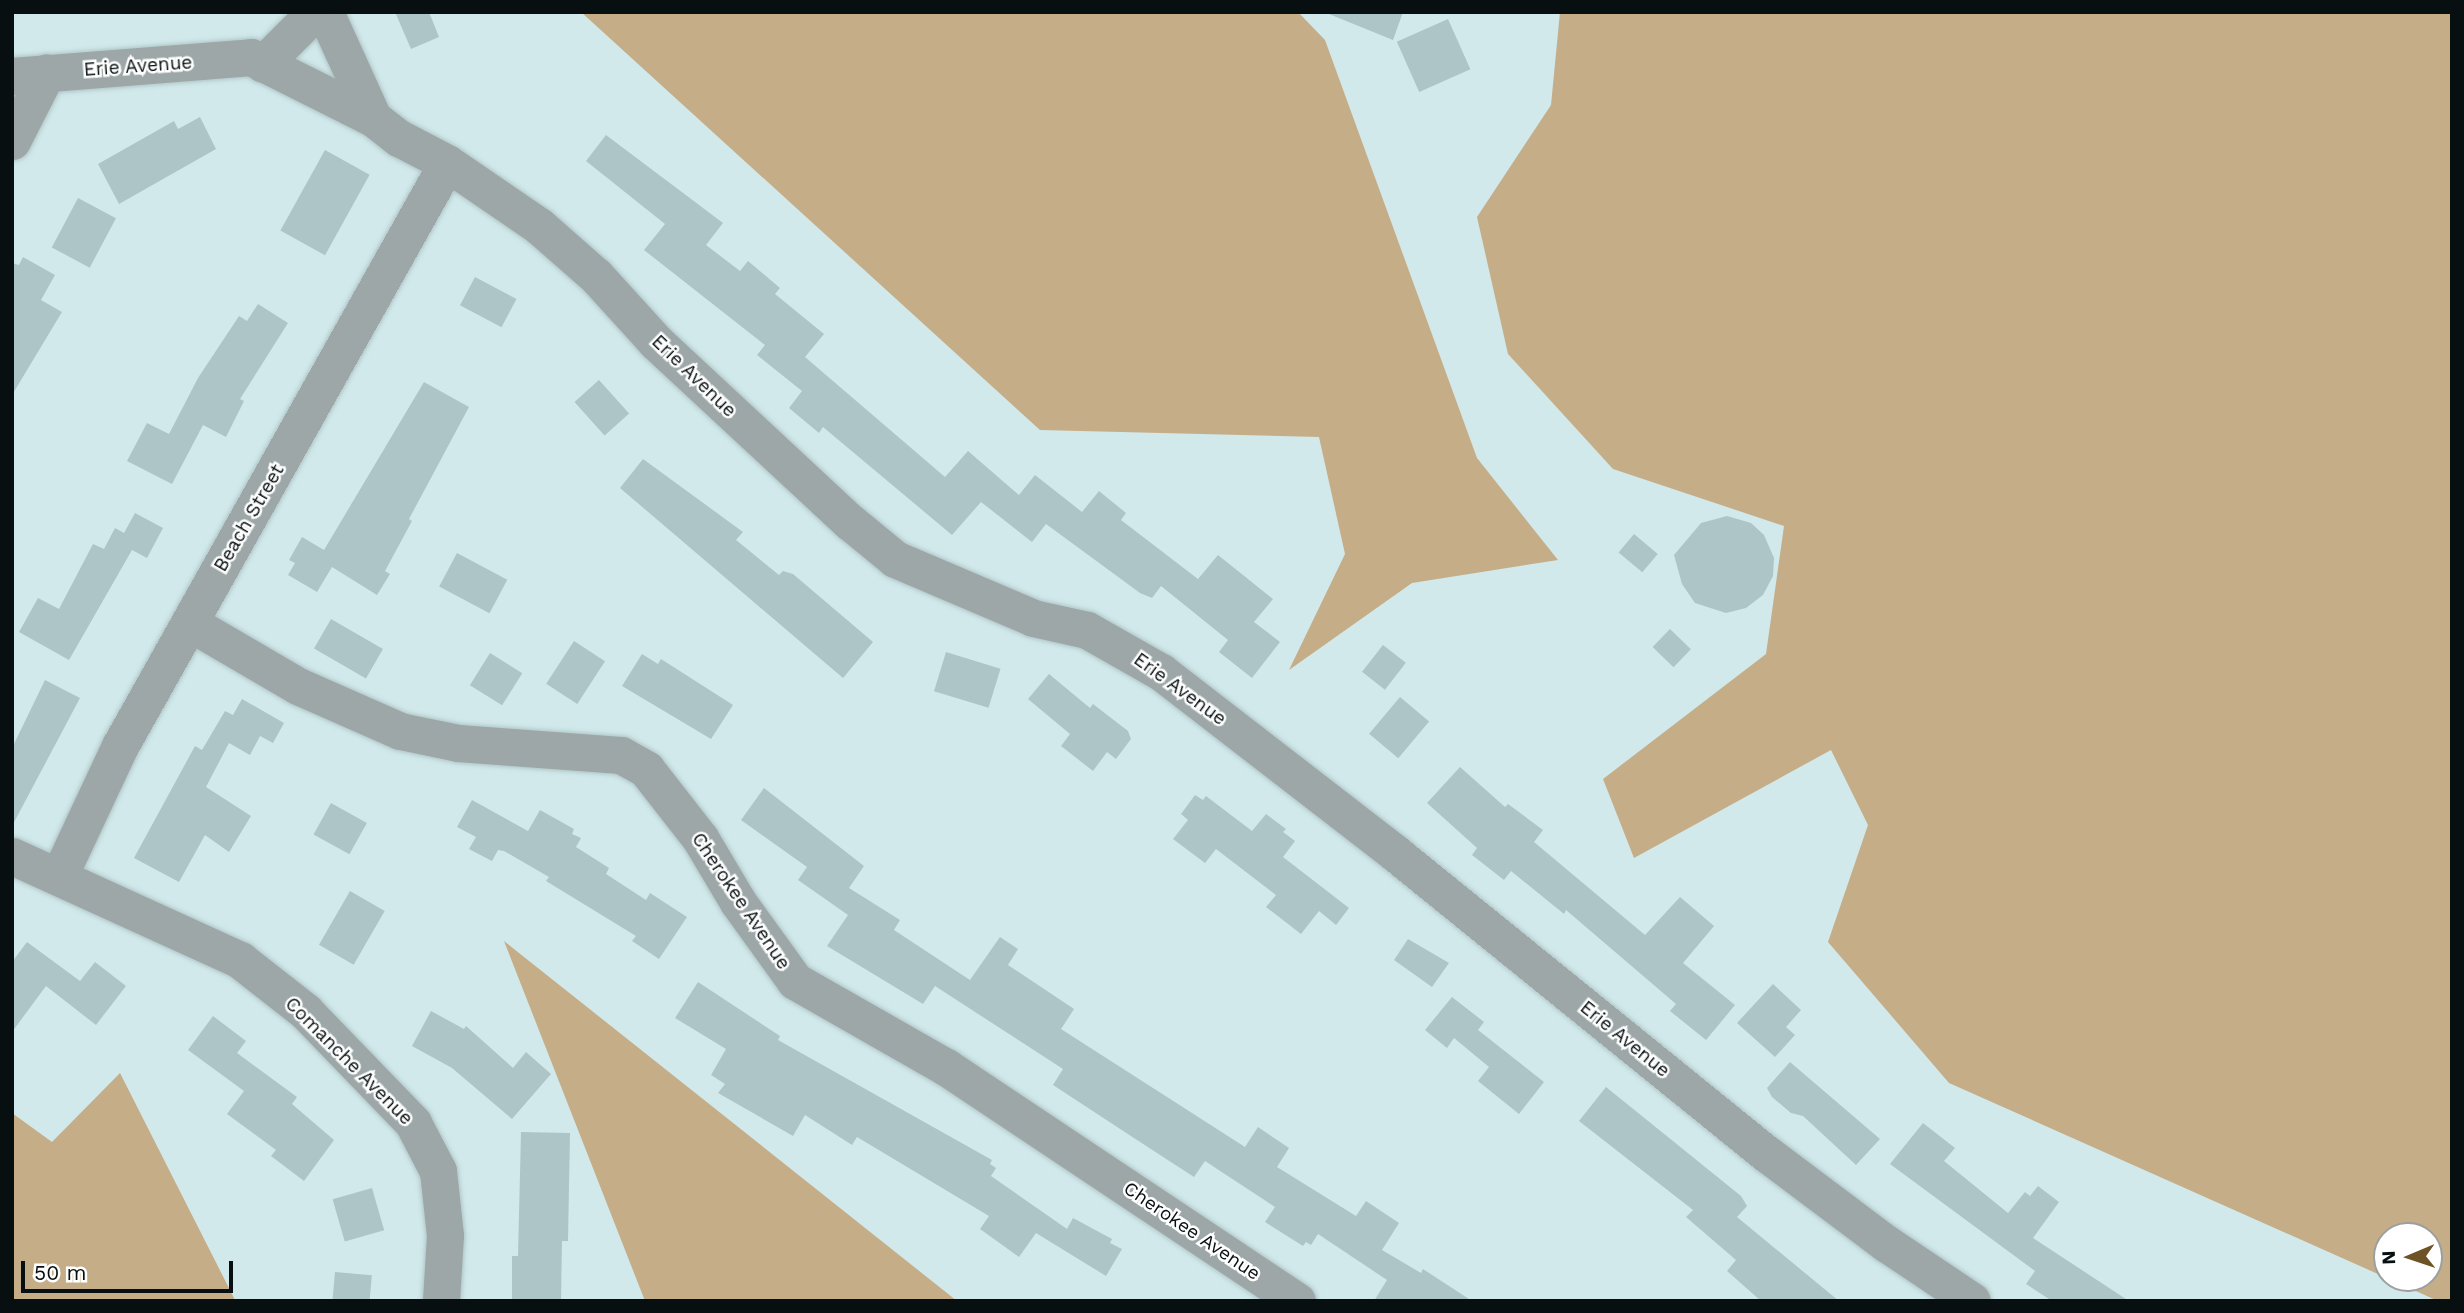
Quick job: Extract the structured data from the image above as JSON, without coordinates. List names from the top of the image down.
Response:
{
  "streets": {
    "street": [
      "Erie Avenue",
      "Beach Street",
      "Cherokee Avenue",
      "Comanche Avenue"
    ]
  },
  "crossings": [
    ["Erie Avenue", "Beach Street"],
    ["Beach Street", "Cherokee Avenue"],
    ["Beach Street", "Comanche Avenue"]
  ],
  "scale_bar": "50 m",
  "north": "left"
}
